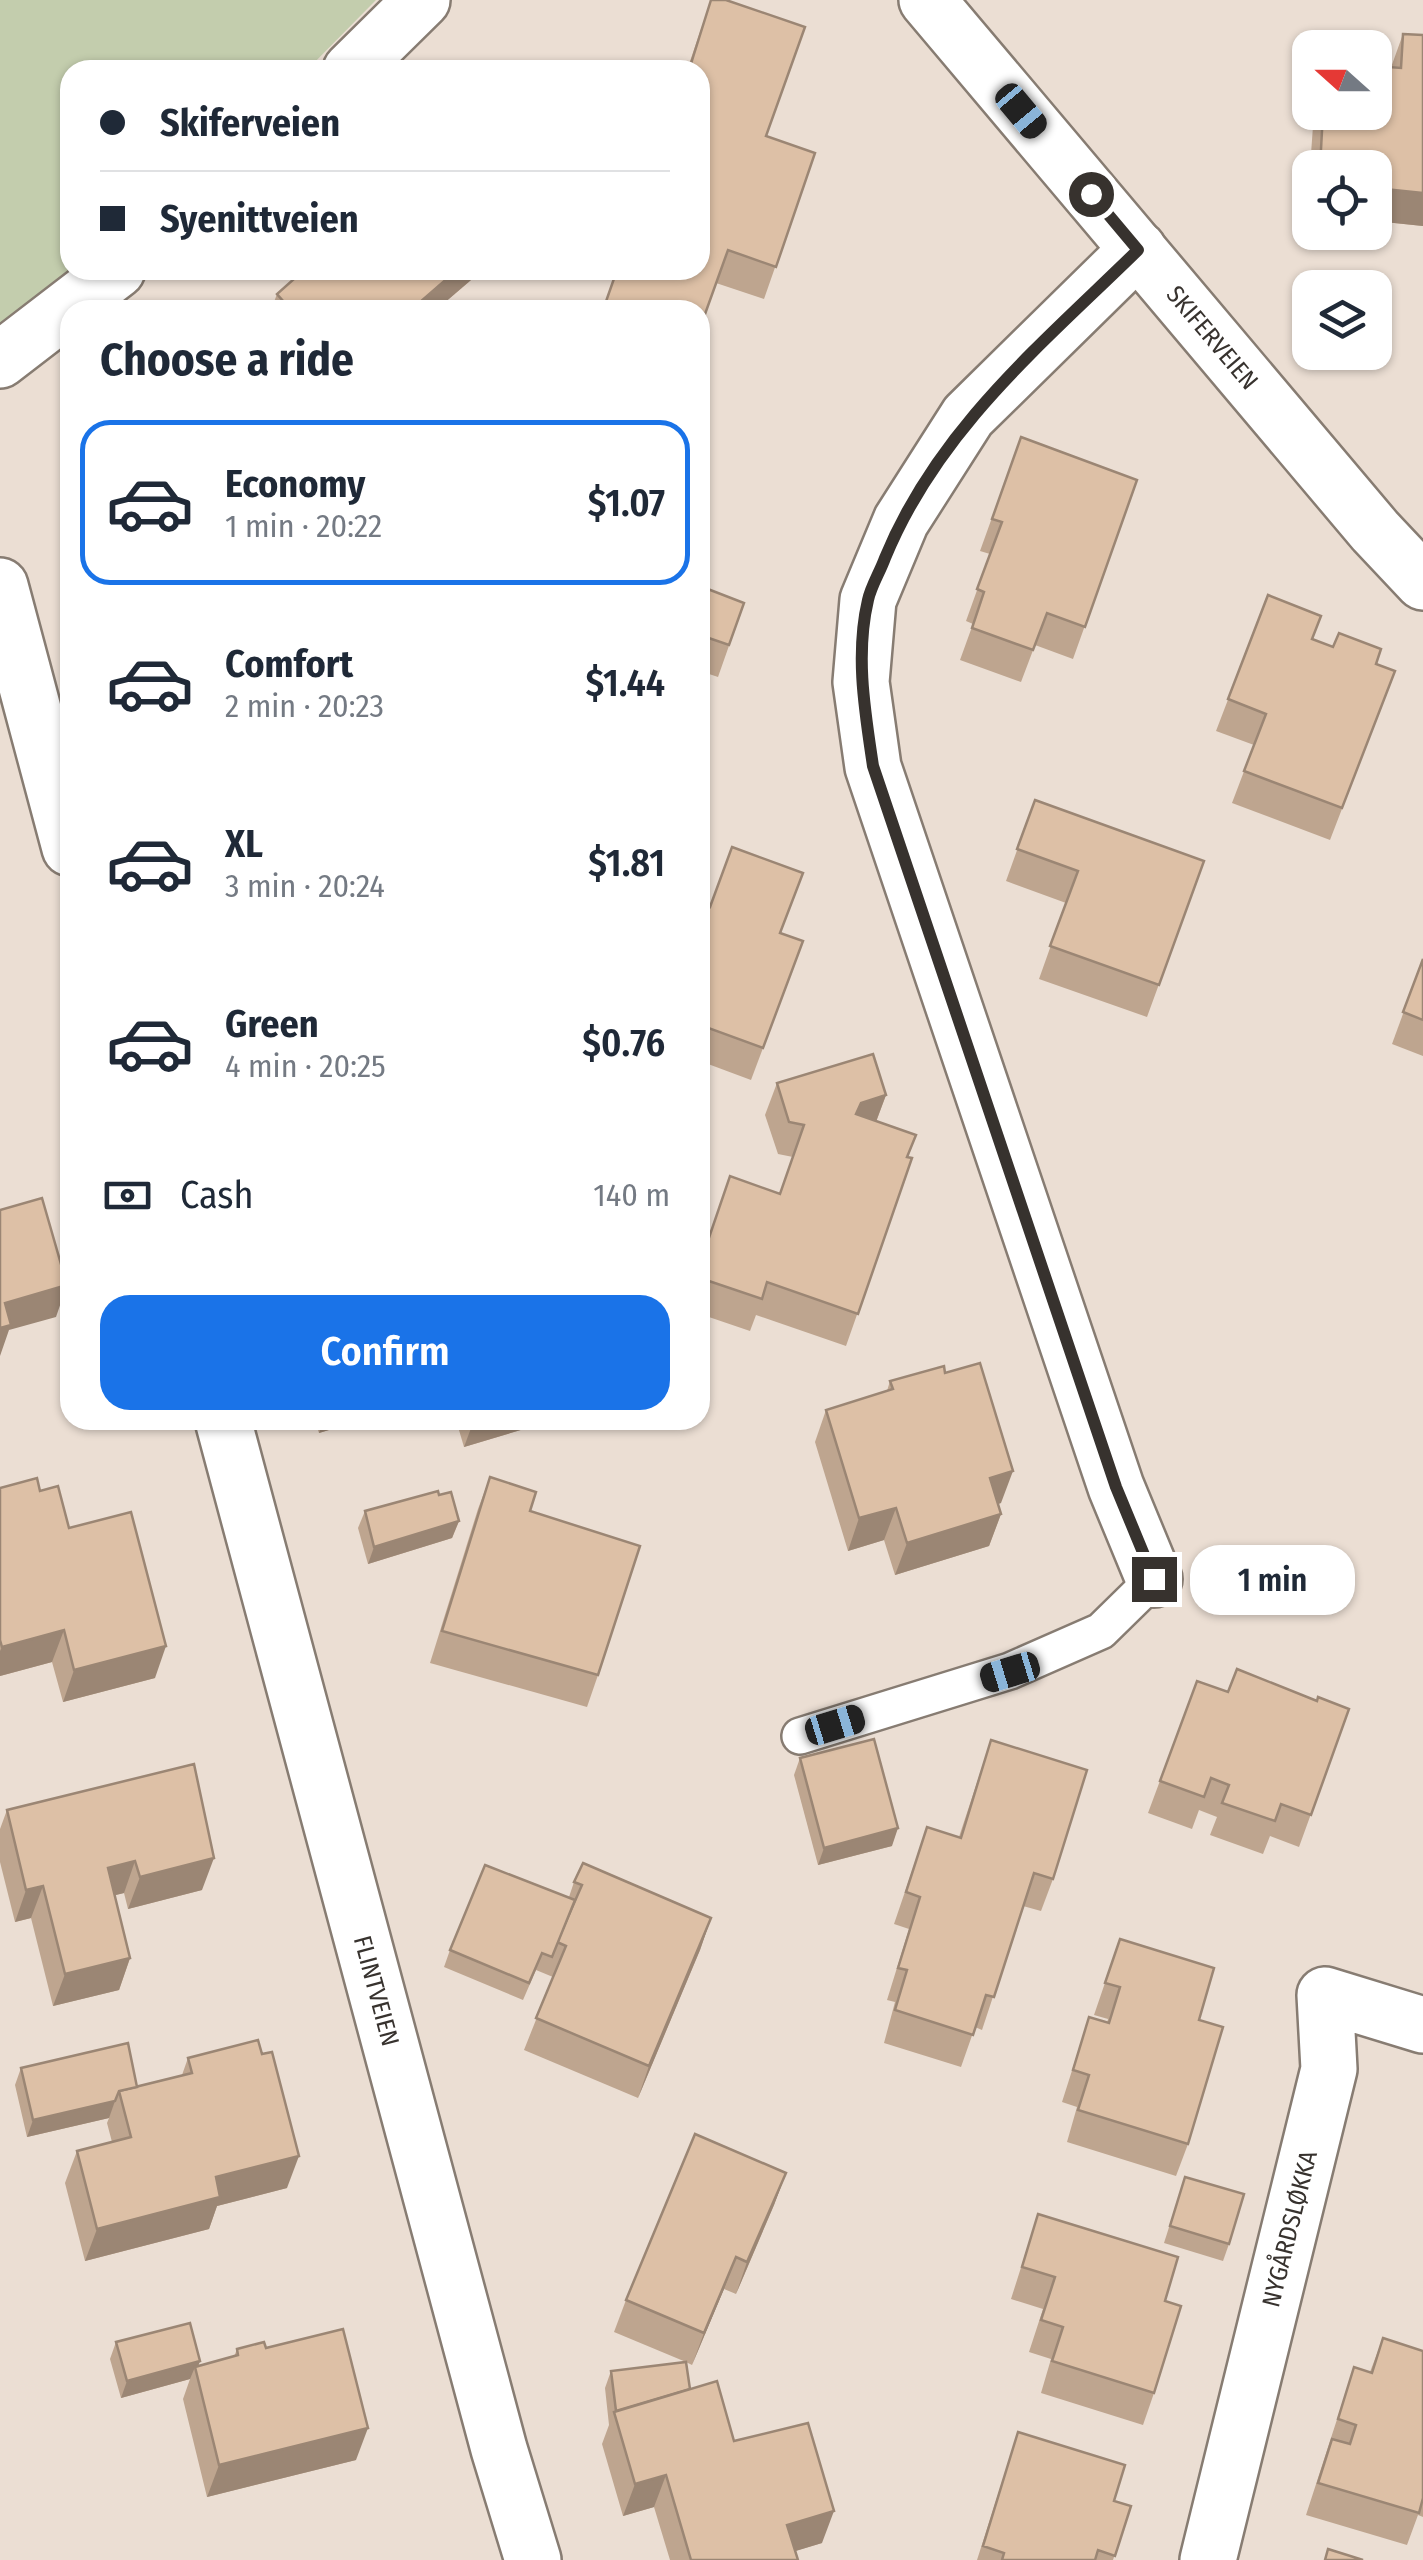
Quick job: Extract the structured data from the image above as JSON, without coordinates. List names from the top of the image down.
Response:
{
  "streets": {
    "street": ["SKIFERVEIEN", "FLINTVEIEN", "NYGÅRDSLØKKA"]
  },
  "north": "left",
  "page": {
    "banner": ["Skiferveien", "Syenittveien"],
    "heading": "Choose a ride",
    "list": [
      {
        "name": "Economy",
        "note": "1 min · 20:22",
        "value": "$1.07"
      },
      {
        "name": "Comfort",
        "note": "2 min · 20:23",
        "value": "$1.44"
      },
      {
        "name": "XL",
        "note": "3 min · 20:24",
        "value": "$1.81"
      },
      {
        "name": "Green",
        "note": "4 min · 20:25",
        "value": "$0.76"
      }
    ],
    "pay": ["Cash", "140 m"],
    "buttons": "Confirm",
    "bubble": "1 min"
  }
}
